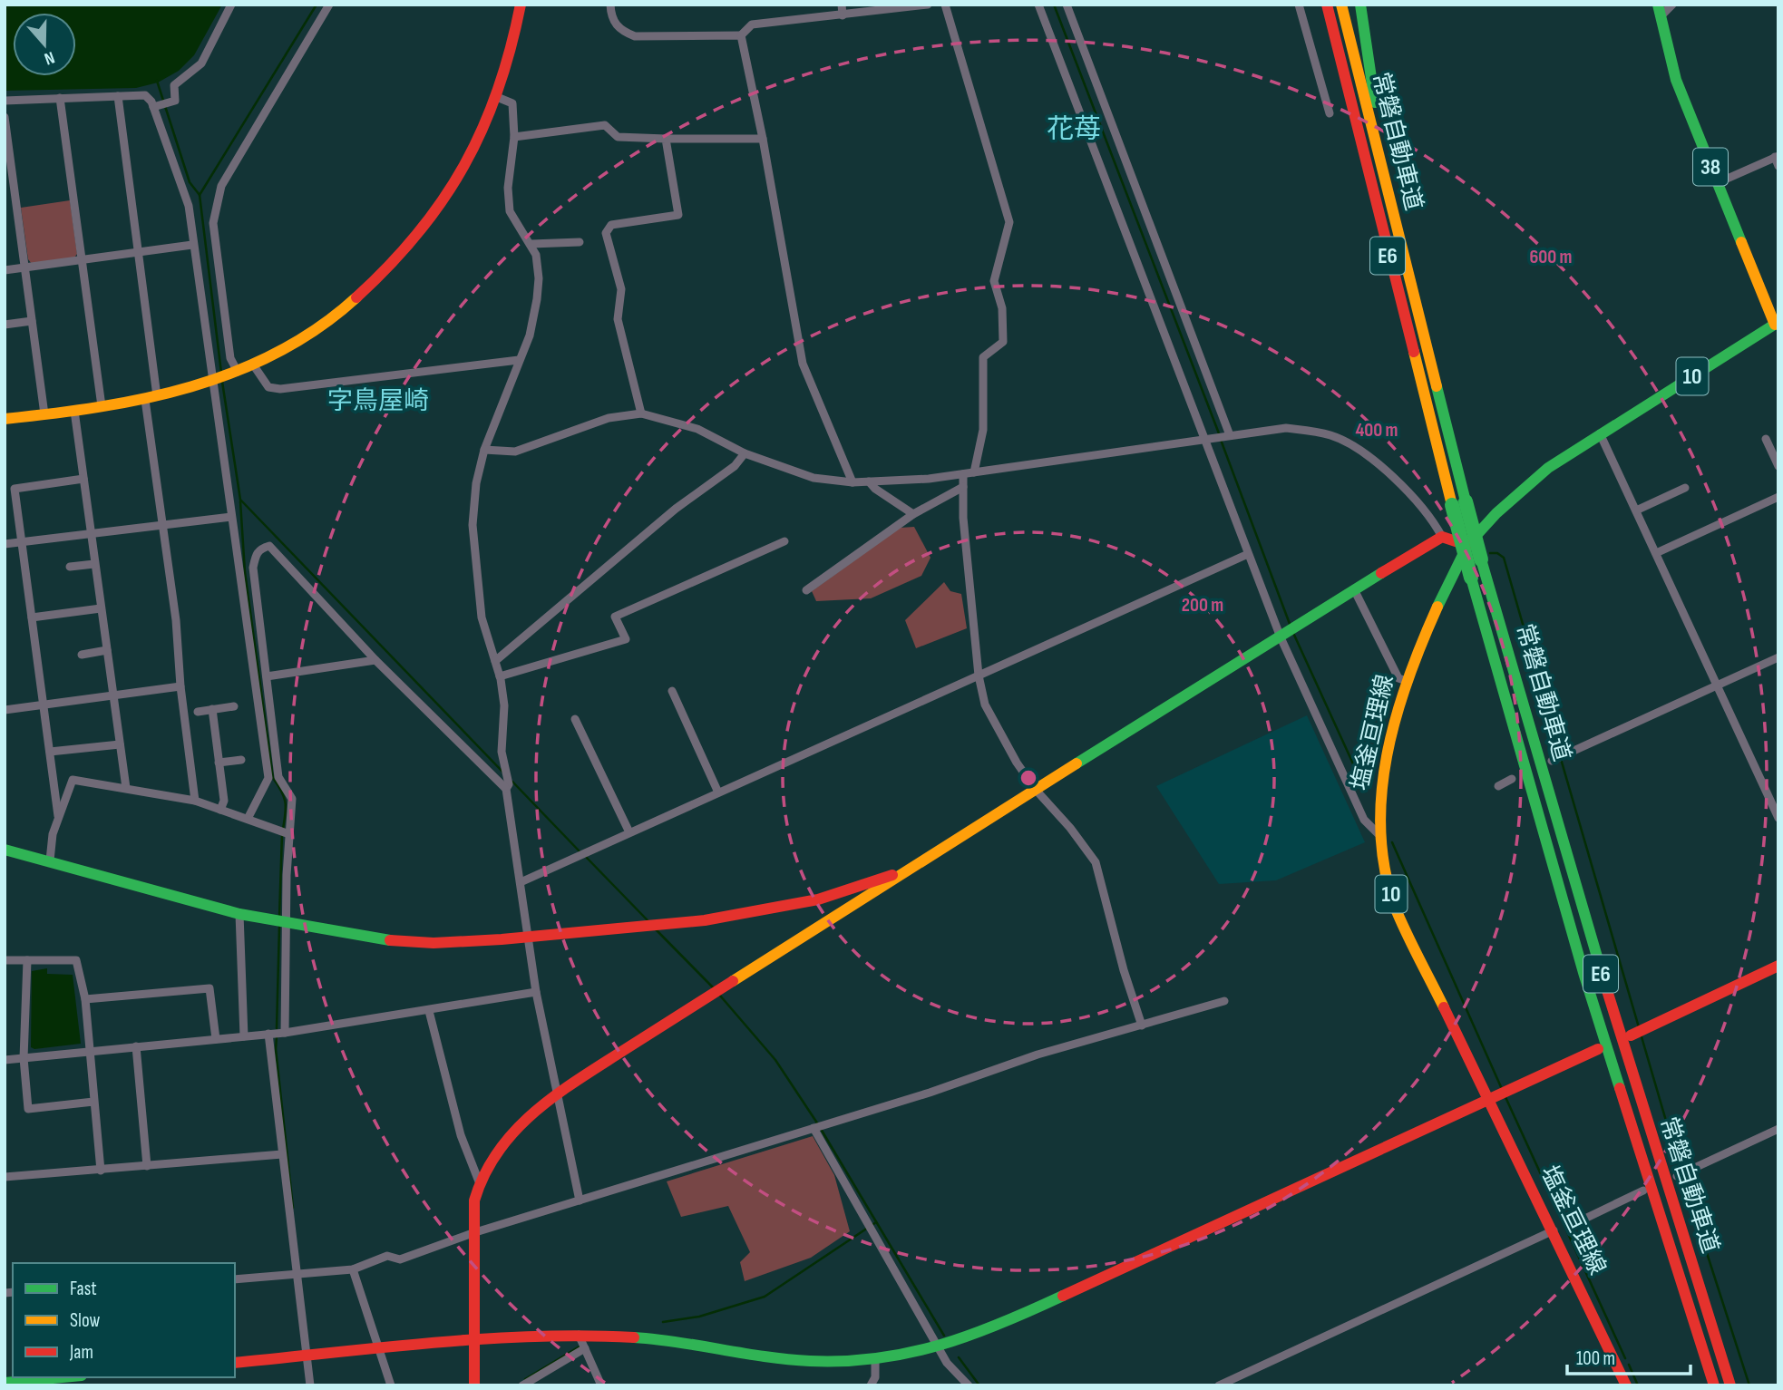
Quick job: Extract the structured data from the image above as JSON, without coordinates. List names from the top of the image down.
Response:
{
  "streets": {
    "main road": [
      "常磐自動車道",
      "38",
      "E6",
      "10",
      "塩釜亘理線"
    ]
  },
  "crossings": [
    ["38", "塩釜亘理線"]
  ],
  "districts": ["花苺", "字鳥屋崎"],
  "legend": ["Fast", "Slow", "Jam"],
  "scale_bar": "100 m",
  "north": "bottom",
  "rings": ["600 m", "400 m", "200 m"]
}
